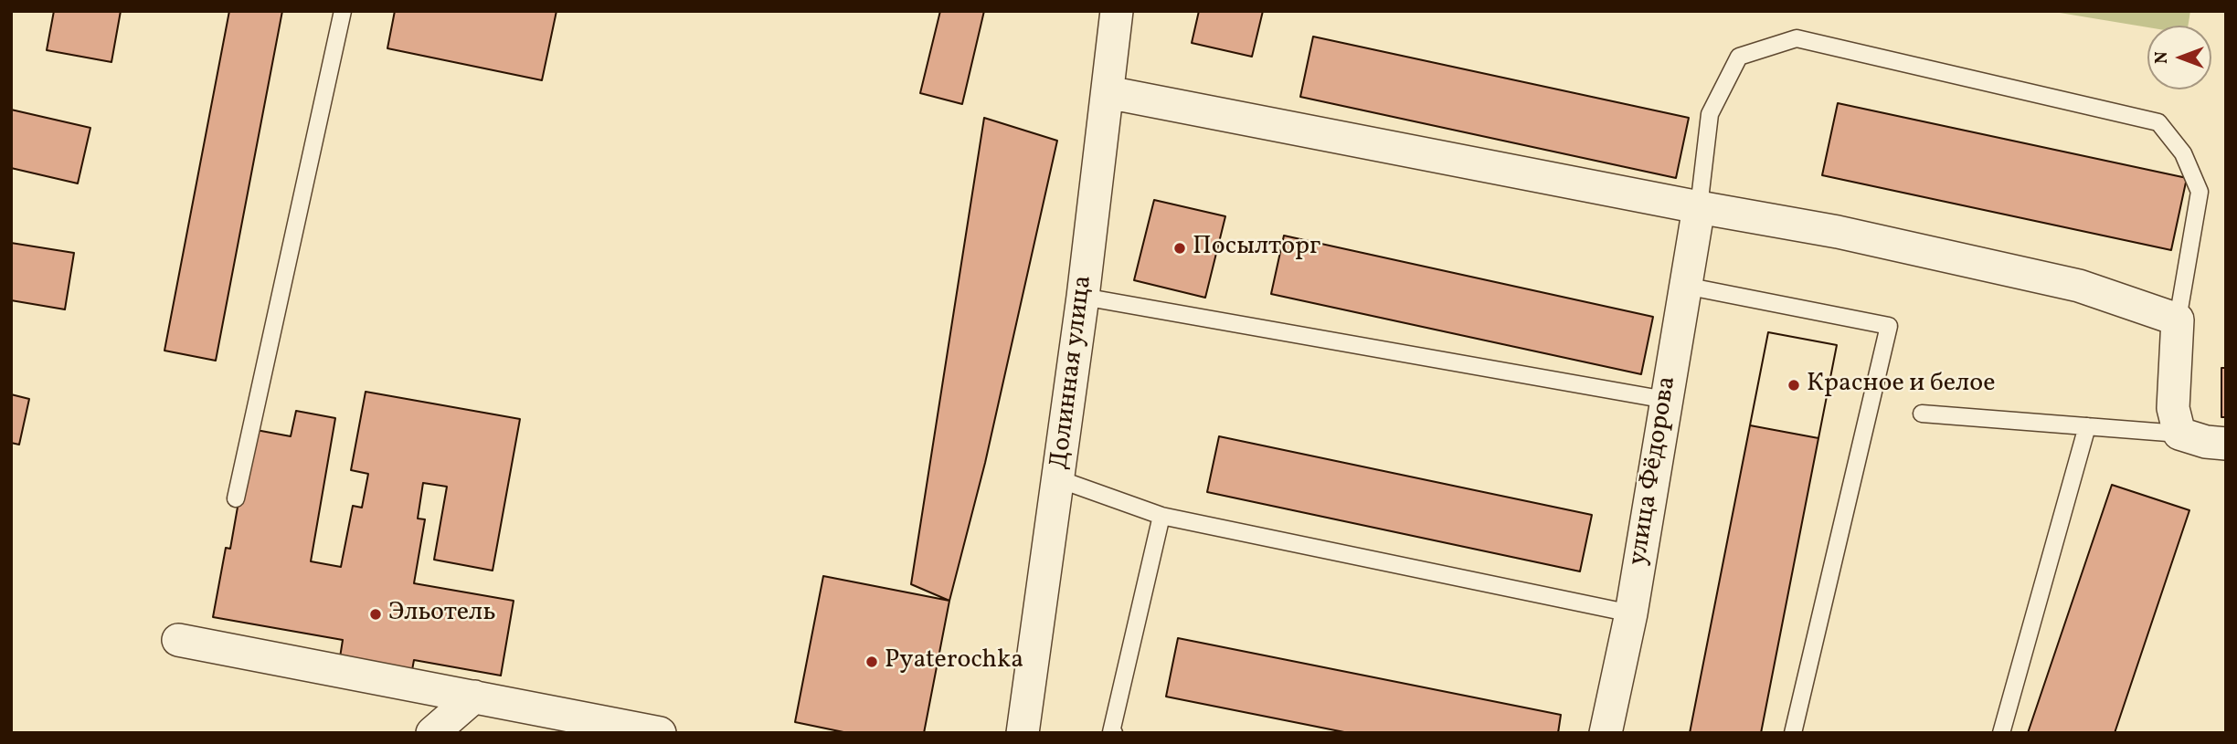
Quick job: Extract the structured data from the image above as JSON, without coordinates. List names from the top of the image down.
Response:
{
  "streets": {
    "street": ["Долинная улица", "улица Фёдорова"]
  },
  "places": [
    "Посылторг",
    "Красное и белое",
    "Эльотель",
    "Pyaterochka"
  ],
  "north": "left"
}
